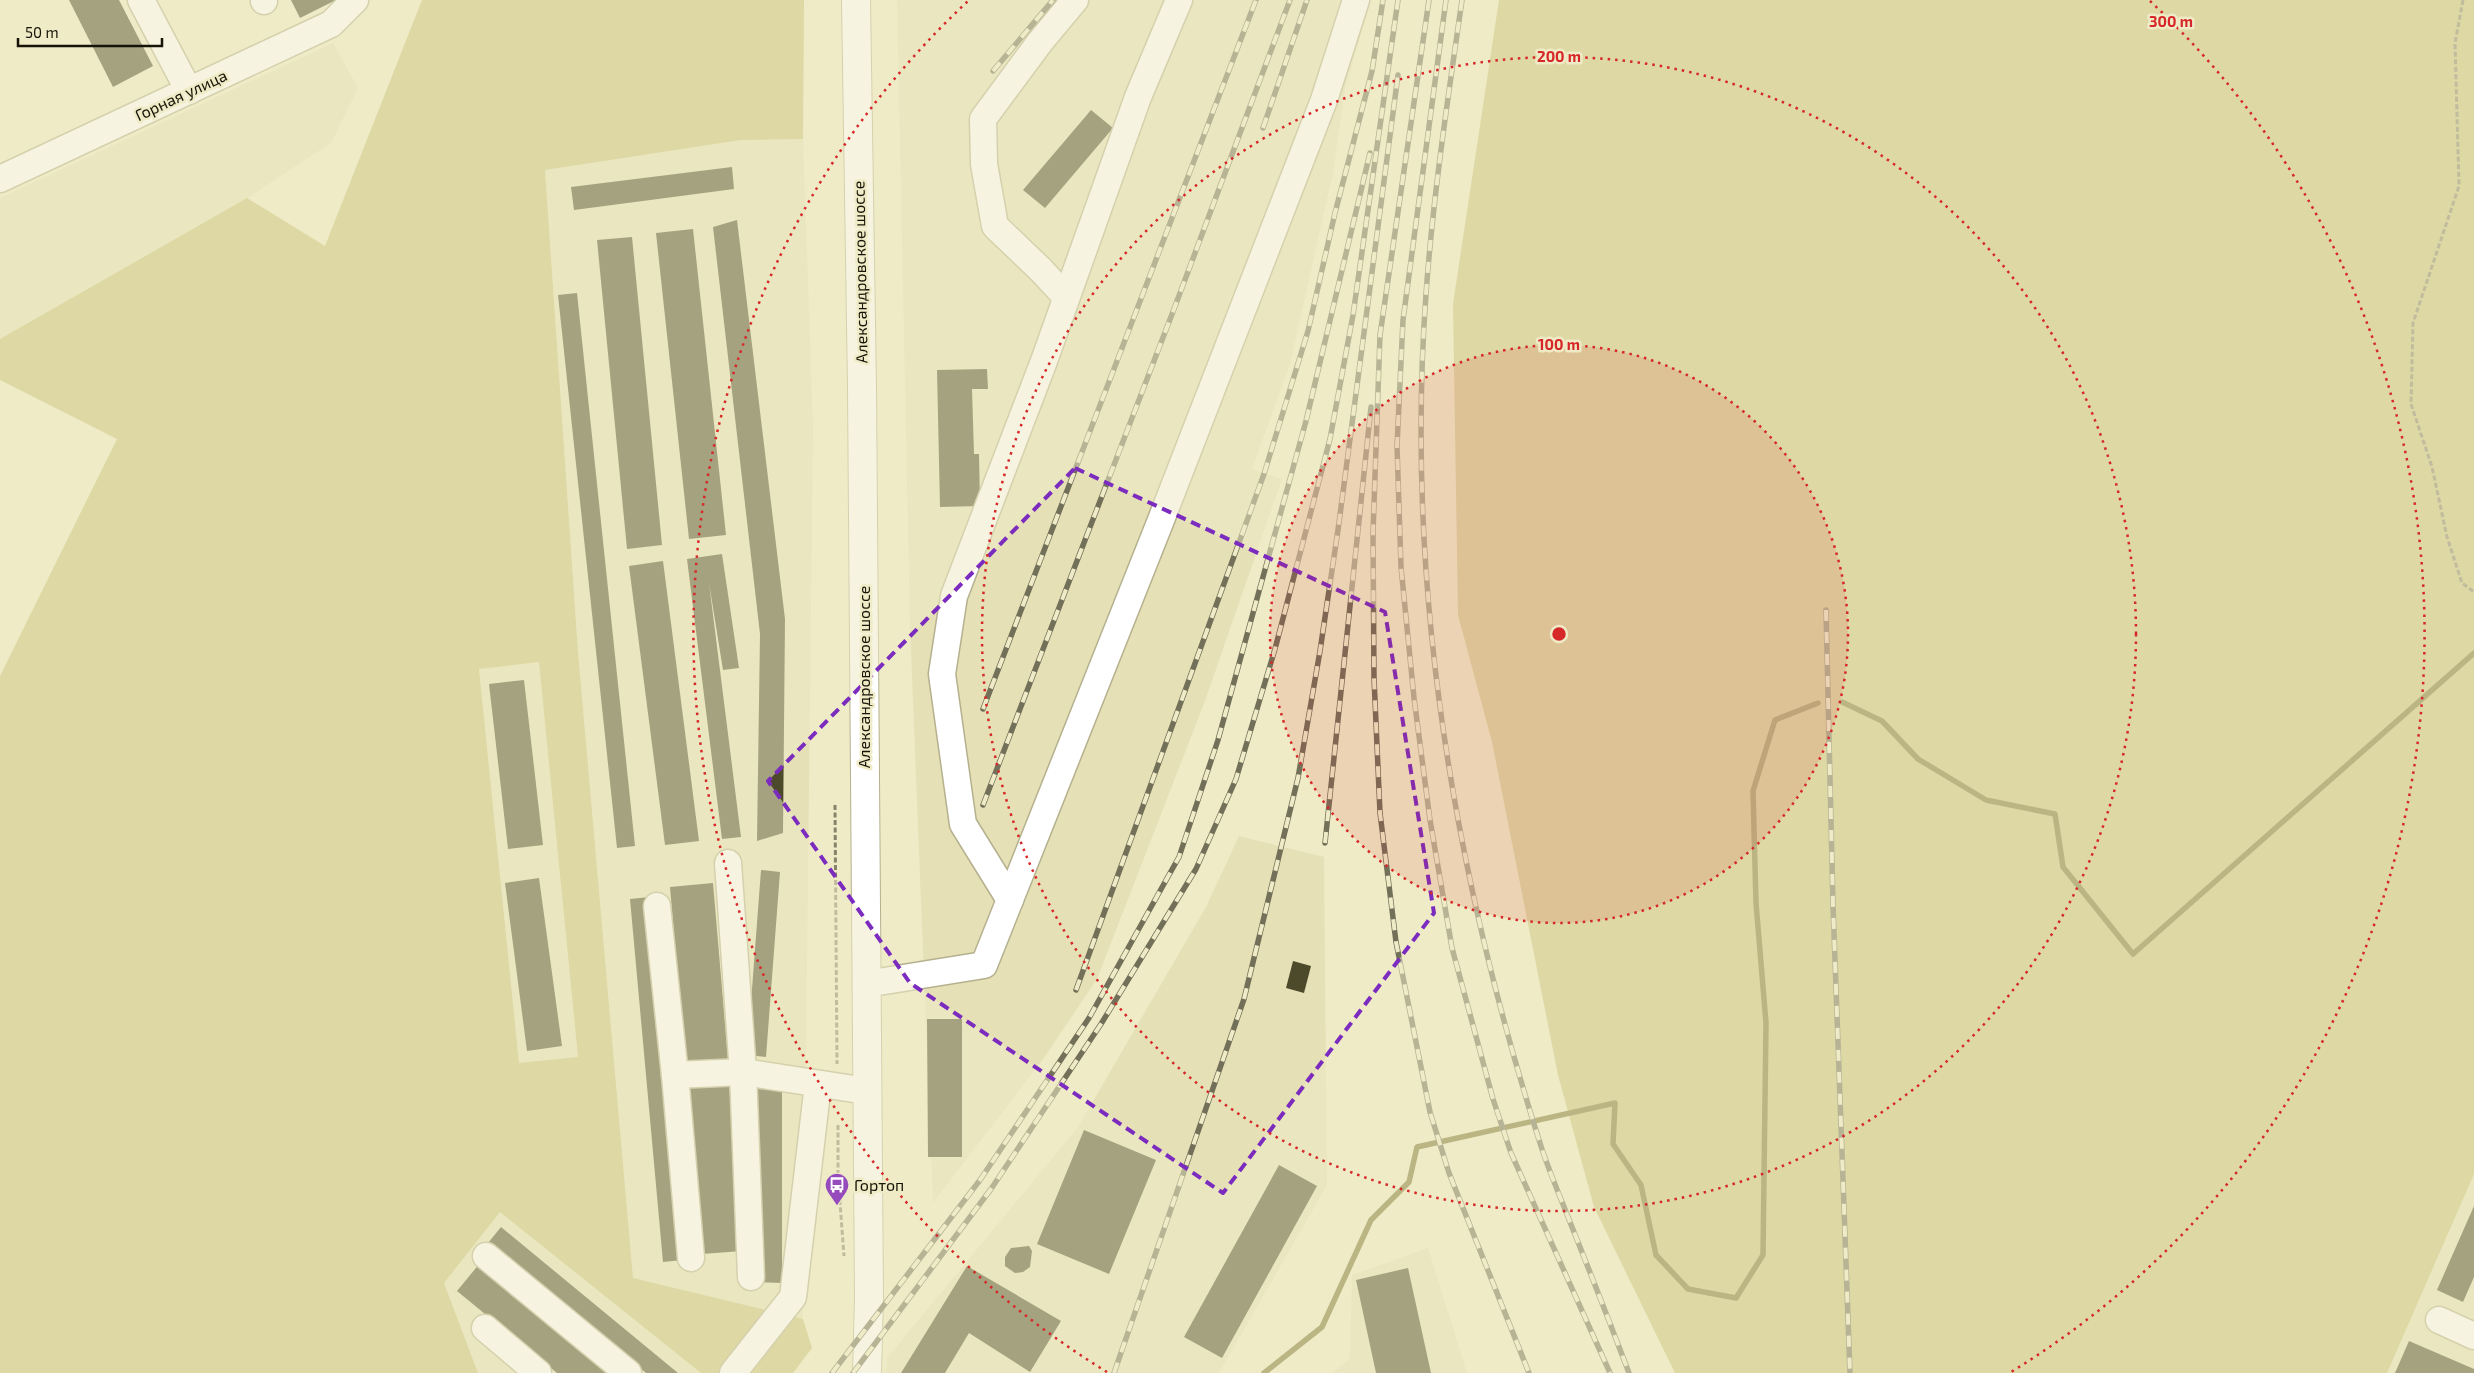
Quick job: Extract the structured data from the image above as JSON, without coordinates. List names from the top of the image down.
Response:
{
  "streets": {
    "main road": ["Александровское шоссе"],
    "street": ["Горная улица"]
  },
  "places": {
    "bus stop": ["Гортоп"]
  },
  "scale_bar": "50 m",
  "rings": ["300 m", "200 m", "100 m"]
}
